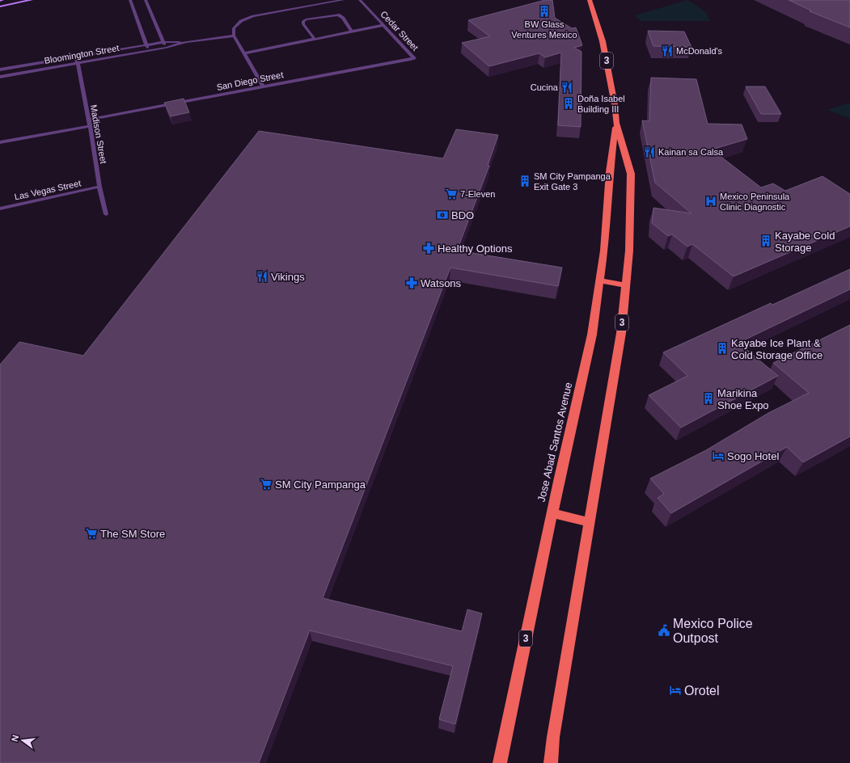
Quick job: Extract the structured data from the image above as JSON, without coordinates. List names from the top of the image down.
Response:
{
  "streets": {
    "highway": ["3", "Jose Abad Santos Avenue"],
    "street": [
      "Cedar Street",
      "Bloomington Street",
      "San Diego Street",
      "Madison Street",
      "Las Vegas Street"
    ]
  },
  "crossings": [
    ["Cedar Street", "San Diego Street"],
    ["Bloomington Street", "Madison Street"],
    ["San Diego Street", "Madison Street"],
    ["Madison Street", "Las Vegas Street"]
  ],
  "places": {
    "building": [
      "BW Glass Ventures Mexico",
      "Doña Isabel Building III",
      "SM City Pampanga Exit Gate 3",
      "Kayabe Cold Storage",
      "Kayabe Ice Plant & Cold Storage Office",
      "Marikina Shoe Expo"
    ],
    "restaurant": [
      "McDonald's",
      "Cucina",
      "Kainan sa Calsa",
      "Vikings"
    ],
    "supermarket": ["7-Eleven", "SM City Pampanga", "The SM Store"],
    "hospital": ["Mexico Peninsula Clinic Diagnostic"],
    "bank": ["BDO"],
    "pharmacy": ["Healthy Options", "Watsons"],
    "hotel": ["Sogo Hotel", "Orotel"],
    "public building": ["Mexico Police Outpost"]
  },
  "north": "left"
}
